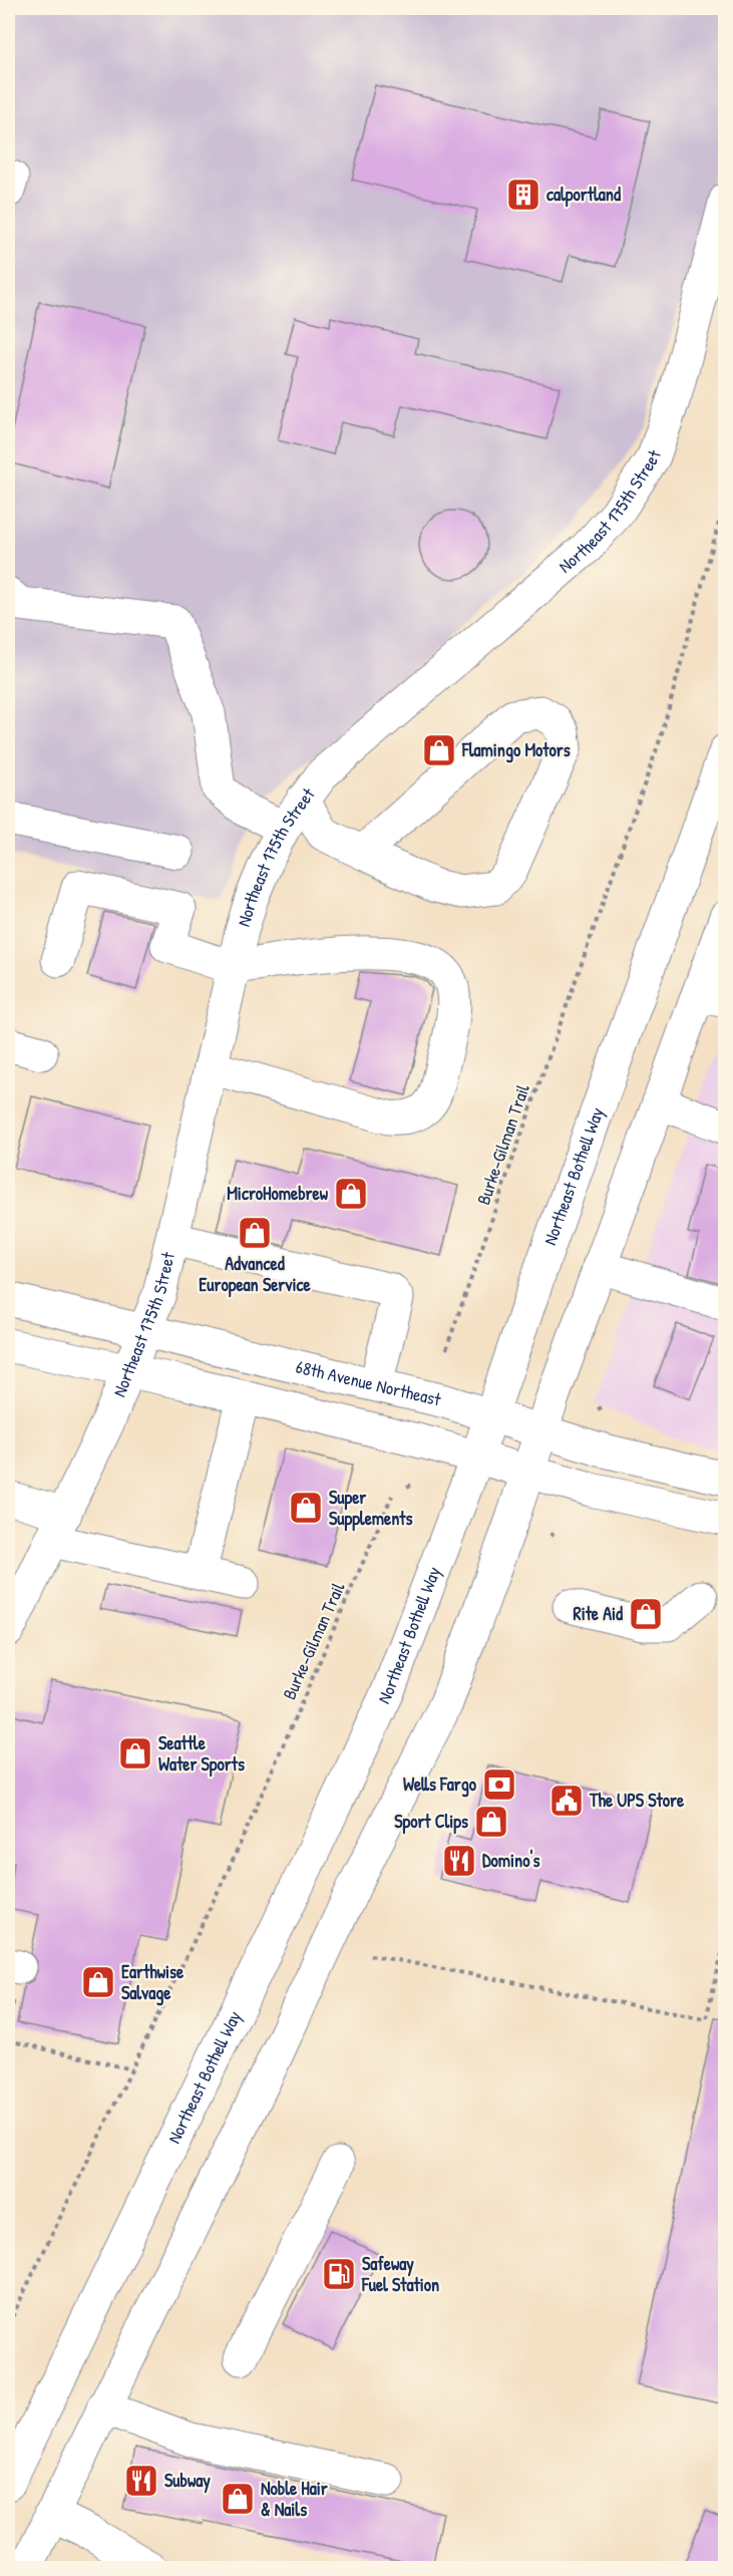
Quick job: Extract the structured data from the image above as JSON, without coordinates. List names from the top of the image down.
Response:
{
  "streets": {
    "main road": ["Northeast 175th Street", "Northeast Bothell Way", "68th Avenue Northeast"],
    "path": ["Burke-Gilman Trail"]
  },
  "crossings": [
    ["Northeast 175th Street", "68th Avenue Northeast"],
    ["Northeast Bothell Way", "68th Avenue Northeast"]
  ],
  "places": {
    "building": ["calportland"],
    "shop": [
      "Flamingo Motors",
      "MicroHomebrew",
      "Advanced European Service",
      "Super Supplements",
      "Rite Aid",
      "Seattle Water Sports",
      "Sport Clips",
      "Earthwise Salvage",
      "Noble Hair & Nails"
    ],
    "bank": ["Wells Fargo"],
    "public building": ["The UPS Store"],
    "restaurant": ["Domino's", "Subway"],
    "fuel station": ["Safeway Fuel Station"]
  }
}
